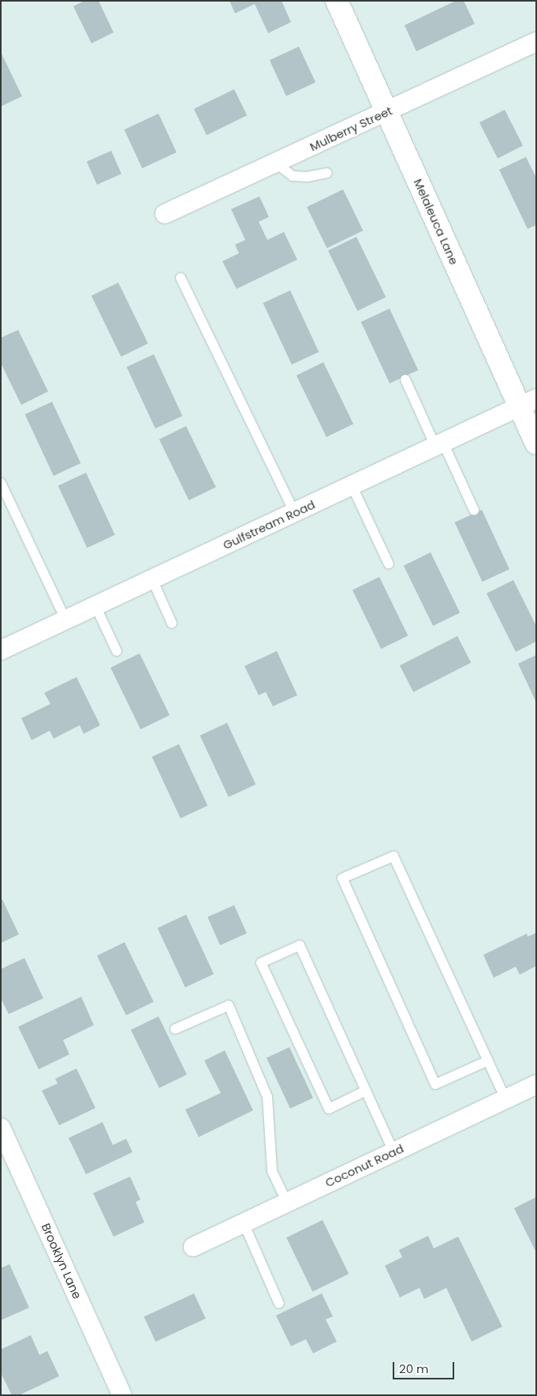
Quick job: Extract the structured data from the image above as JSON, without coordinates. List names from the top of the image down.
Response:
{
  "streets": {
    "street": [
      "Mulberry Street",
      "Melaleuca Lane",
      "Gulfstream Road",
      "Coconut Road",
      "Brooklyn Lane"
    ]
  },
  "crossings": [
    ["Mulberry Street", "Melaleuca Lane"],
    ["Melaleuca Lane", "Gulfstream Road"]
  ],
  "scale_bar": "20 m"
}
